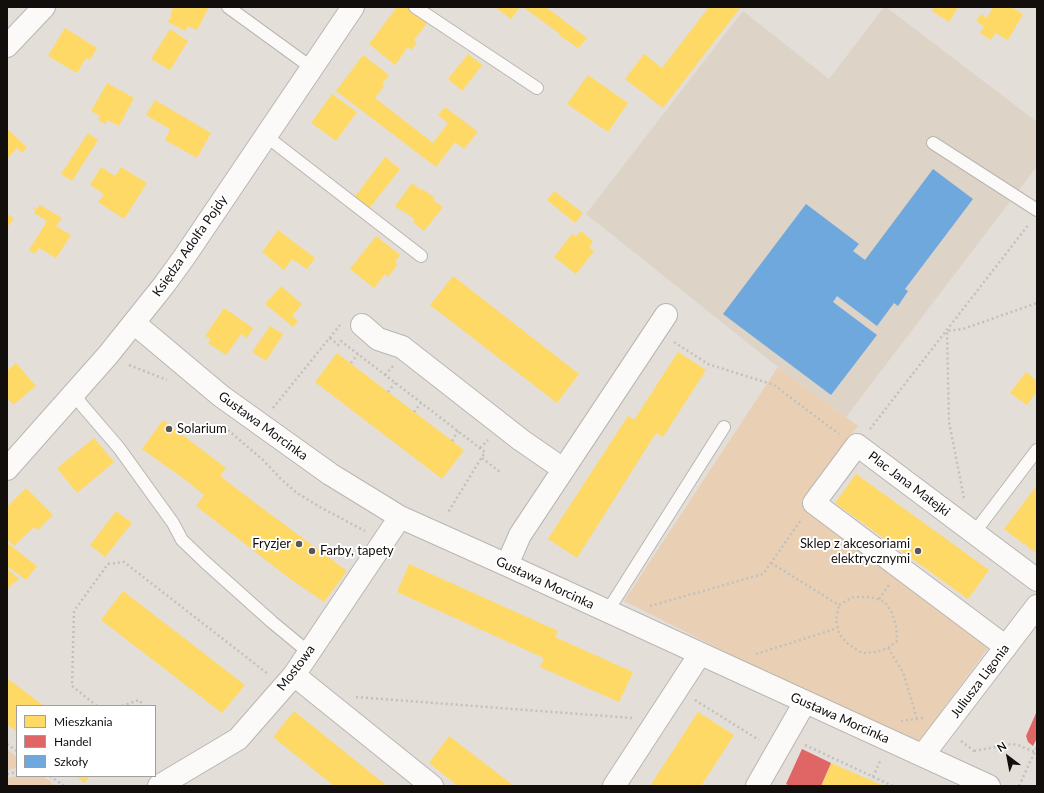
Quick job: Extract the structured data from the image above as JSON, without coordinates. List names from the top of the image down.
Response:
{
  "streets": {
    "street": [
      "Księdza Adolfa Pojdy",
      "Gustawa Morcinka",
      "Plac Jana Matejki",
      "Mostowa",
      "Juliusza Ligonia"
    ]
  },
  "crossings": [
    ["Księdza Adolfa Pojdy", "Gustawa Morcinka"],
    ["Gustawa Morcinka", "Mostowa"],
    ["Gustawa Morcinka", "Juliusza Ligonia"]
  ],
  "places": [
    "Solarium",
    "Fryzjer",
    "Farby, tapety",
    "Sklep z akcesoriami elektrycznymi"
  ],
  "legend": ["Mieszkania", "Handel", "Szkoły"],
  "north": "top left"
}
